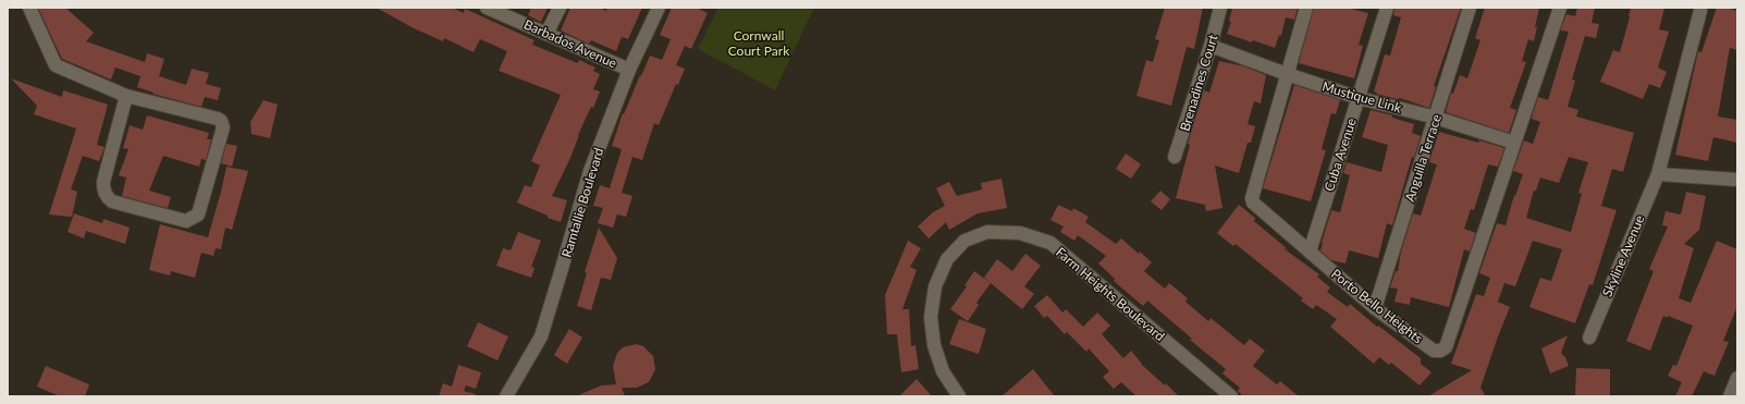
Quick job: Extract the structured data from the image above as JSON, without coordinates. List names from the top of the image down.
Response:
{
  "streets": {
    "street": [
      "Barbados Avenue",
      "Brenadines Court",
      "Mustique Link",
      "Cuba Avenue",
      "Anguilla Terrace",
      "Ramtallie Boulevard",
      "Skyline Avenue",
      "Farm Heights Boulevard",
      "Porto Bello Heights"
    ]
  },
  "crossings": [
    ["Barbados Avenue", "Ramtallie Boulevard"],
    ["Brenadines Court", "Mustique Link"],
    ["Mustique Link", "Cuba Avenue"],
    ["Mustique Link", "Anguilla Terrace"],
    ["Mustique Link", "Porto Bello Heights"],
    ["Cuba Avenue", "Porto Bello Heights"],
    ["Anguilla Terrace", "Porto Bello Heights"]
  ],
  "parks": ["Cornwall Court Park"]
}
